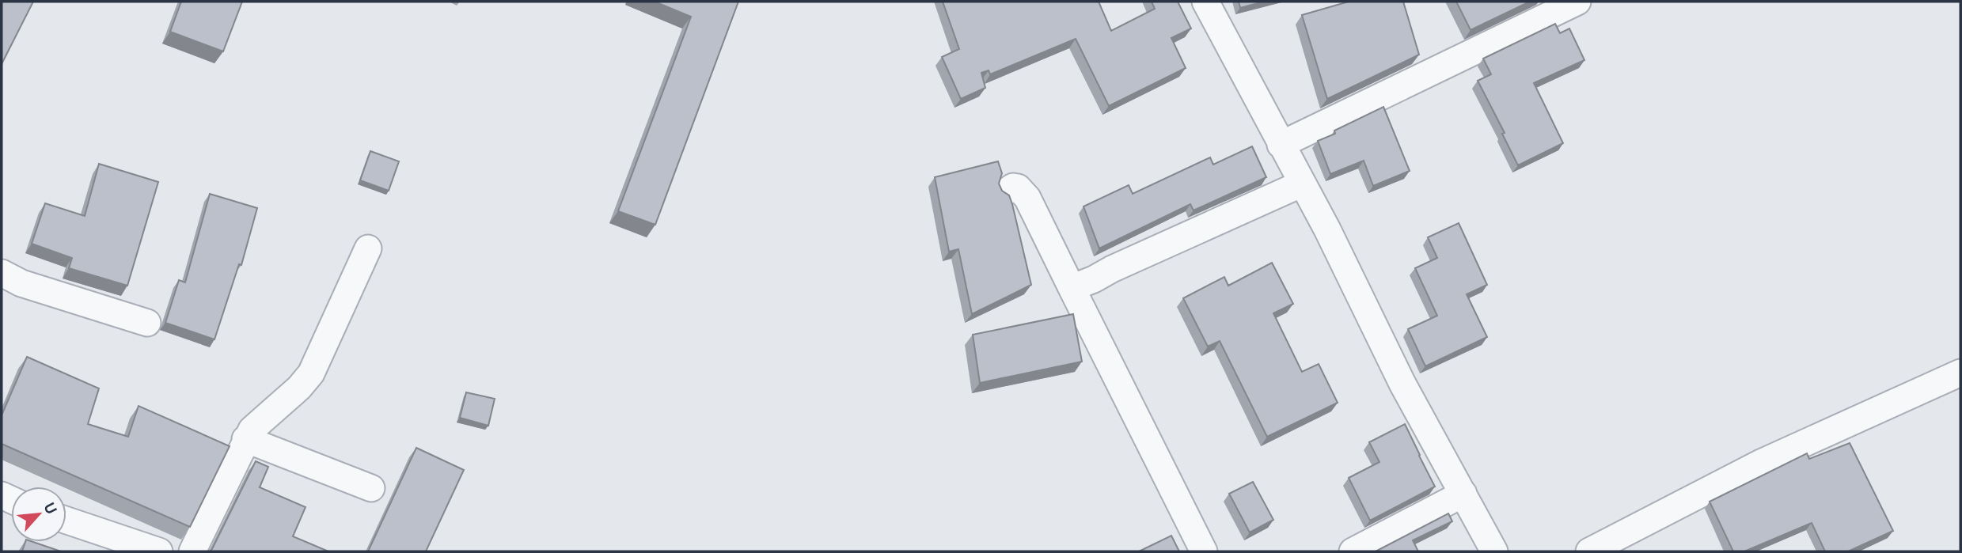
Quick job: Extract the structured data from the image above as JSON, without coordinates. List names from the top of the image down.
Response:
{
  "north": "top right"
}
